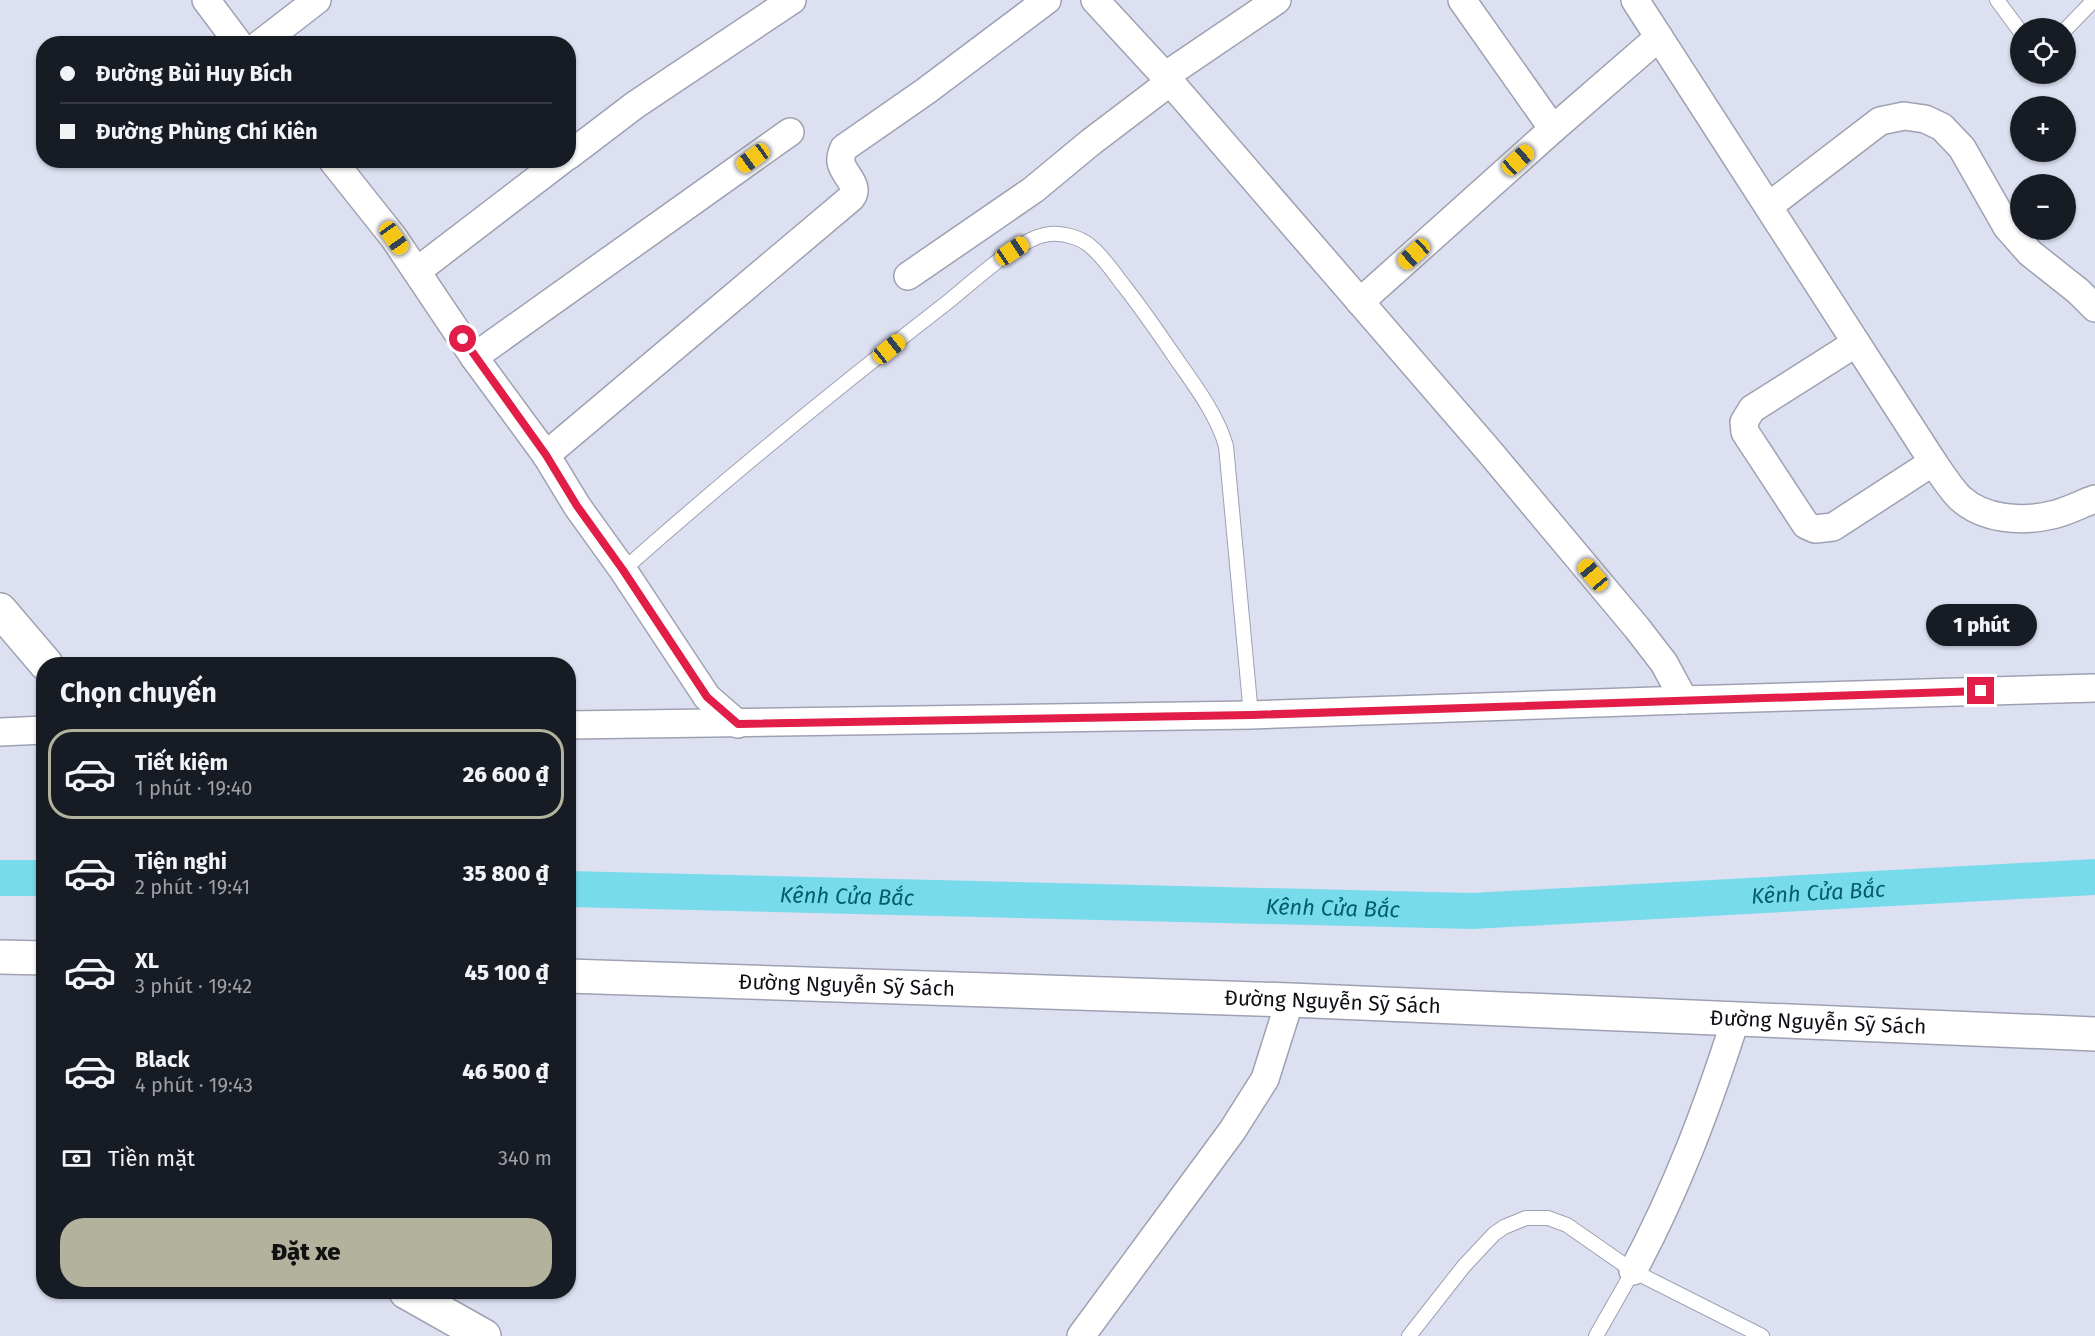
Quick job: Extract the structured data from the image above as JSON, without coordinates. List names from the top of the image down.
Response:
{
  "streets": {
    "main road": ["Đường Nguyễn Sỹ Sách"]
  },
  "water": ["Kênh Cửa Bắc"],
  "page": {
    "map_buttons": ["+", "−"],
    "banner": ["Đường Bùi Huy Bích", "Đường Phùng Chí Kiên"],
    "bubble": "1 phút",
    "heading": "Chọn chuyến",
    "list": [
      {
        "name": "Tiết kiệm",
        "note": "1 phút · 19:40",
        "value": "26 600 ₫"
      },
      {
        "name": "Tiện nghi",
        "note": "2 phút · 19:41",
        "value": "35 800 ₫"
      },
      {
        "name": "XL",
        "note": "3 phút · 19:42",
        "value": "45 100 ₫"
      },
      {
        "name": "Black",
        "note": "4 phút · 19:43",
        "value": "46 500 ₫"
      }
    ],
    "pay": ["Tiền mặt", "340 m"],
    "buttons": "Đặt xe"
  }
}
